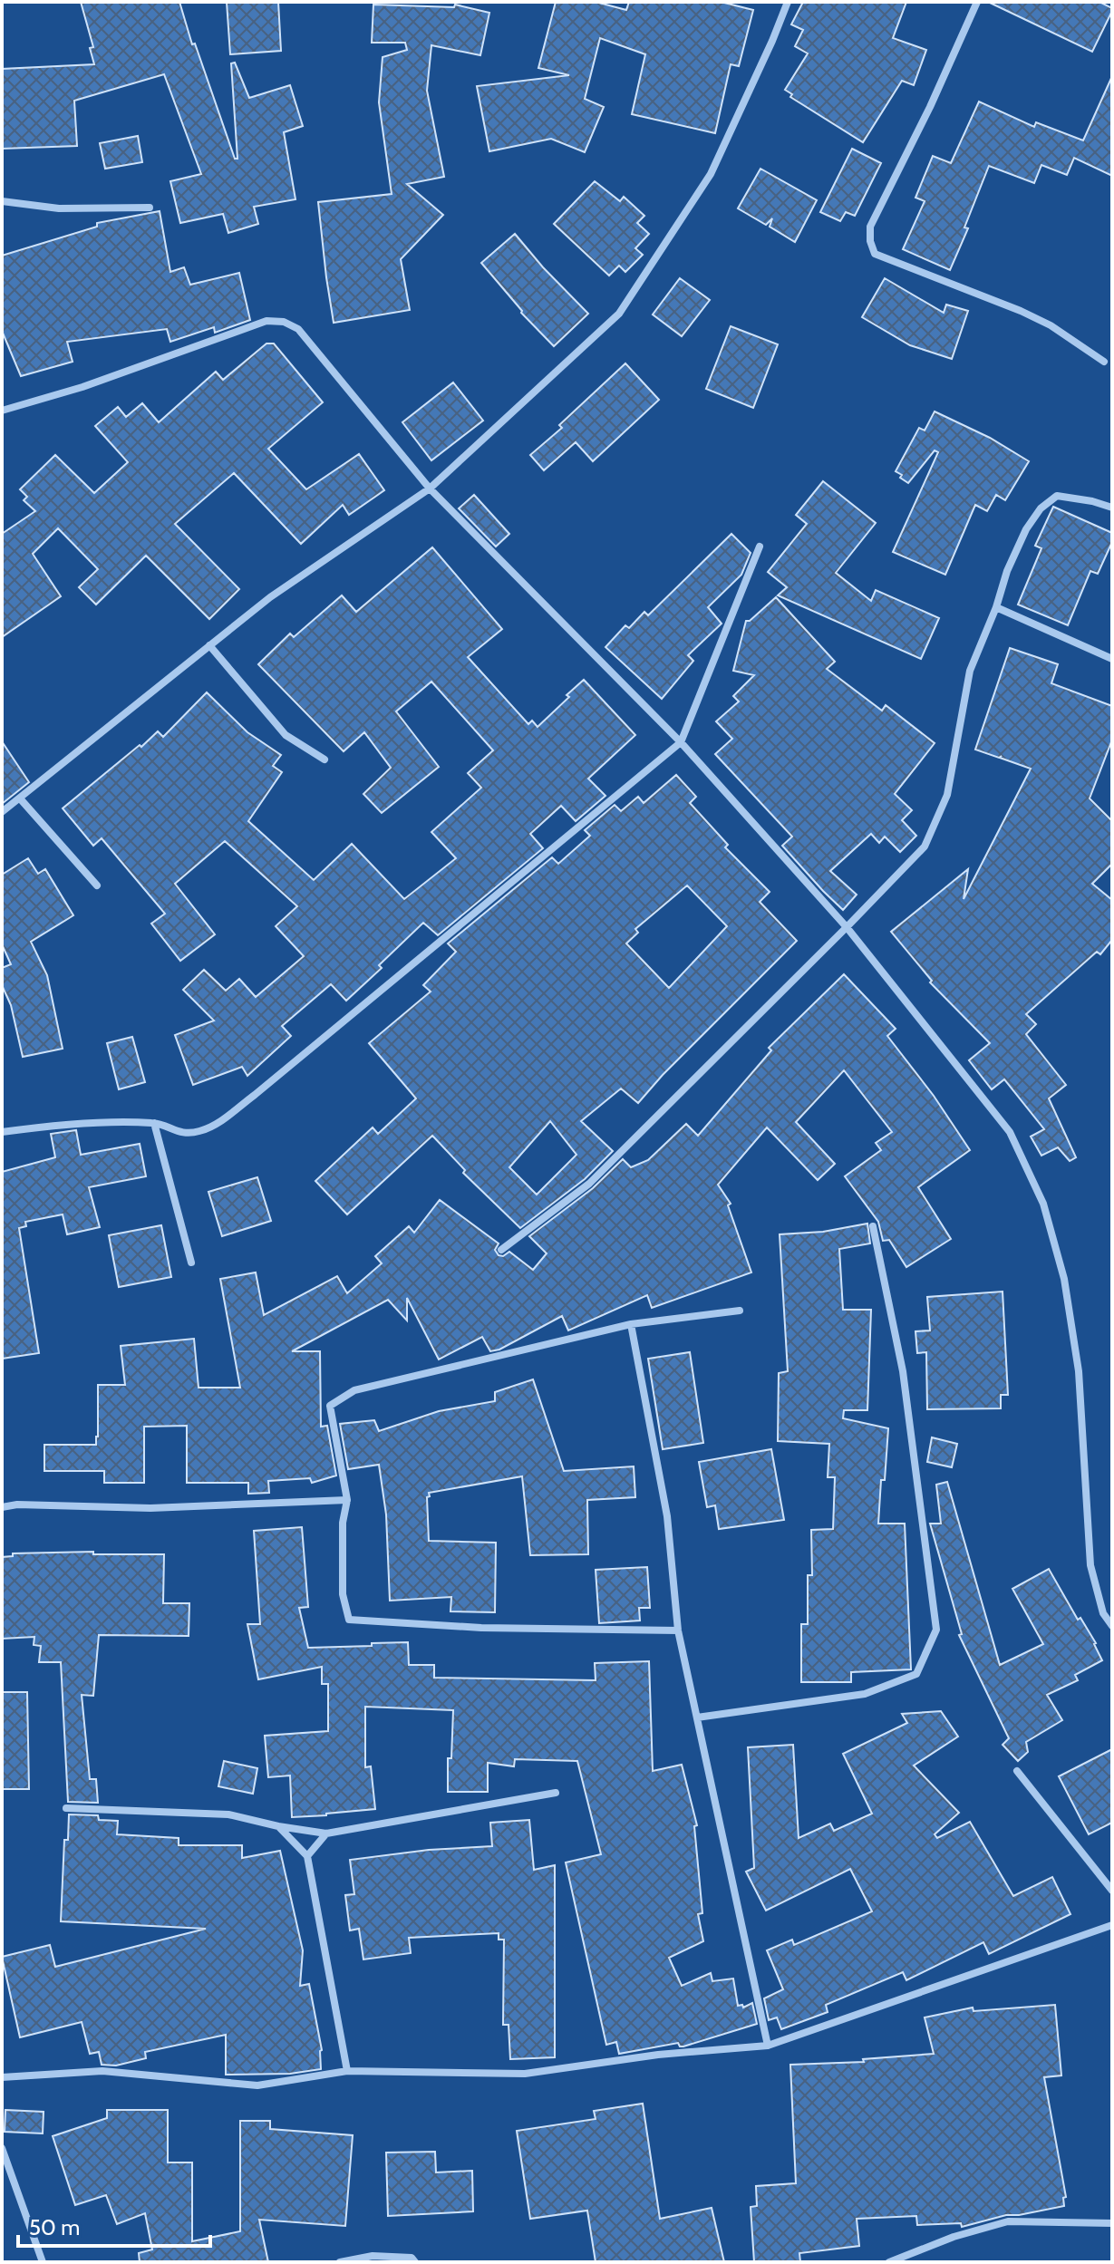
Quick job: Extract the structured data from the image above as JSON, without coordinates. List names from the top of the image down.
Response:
{
  "scale_bar": "50 m"
}
